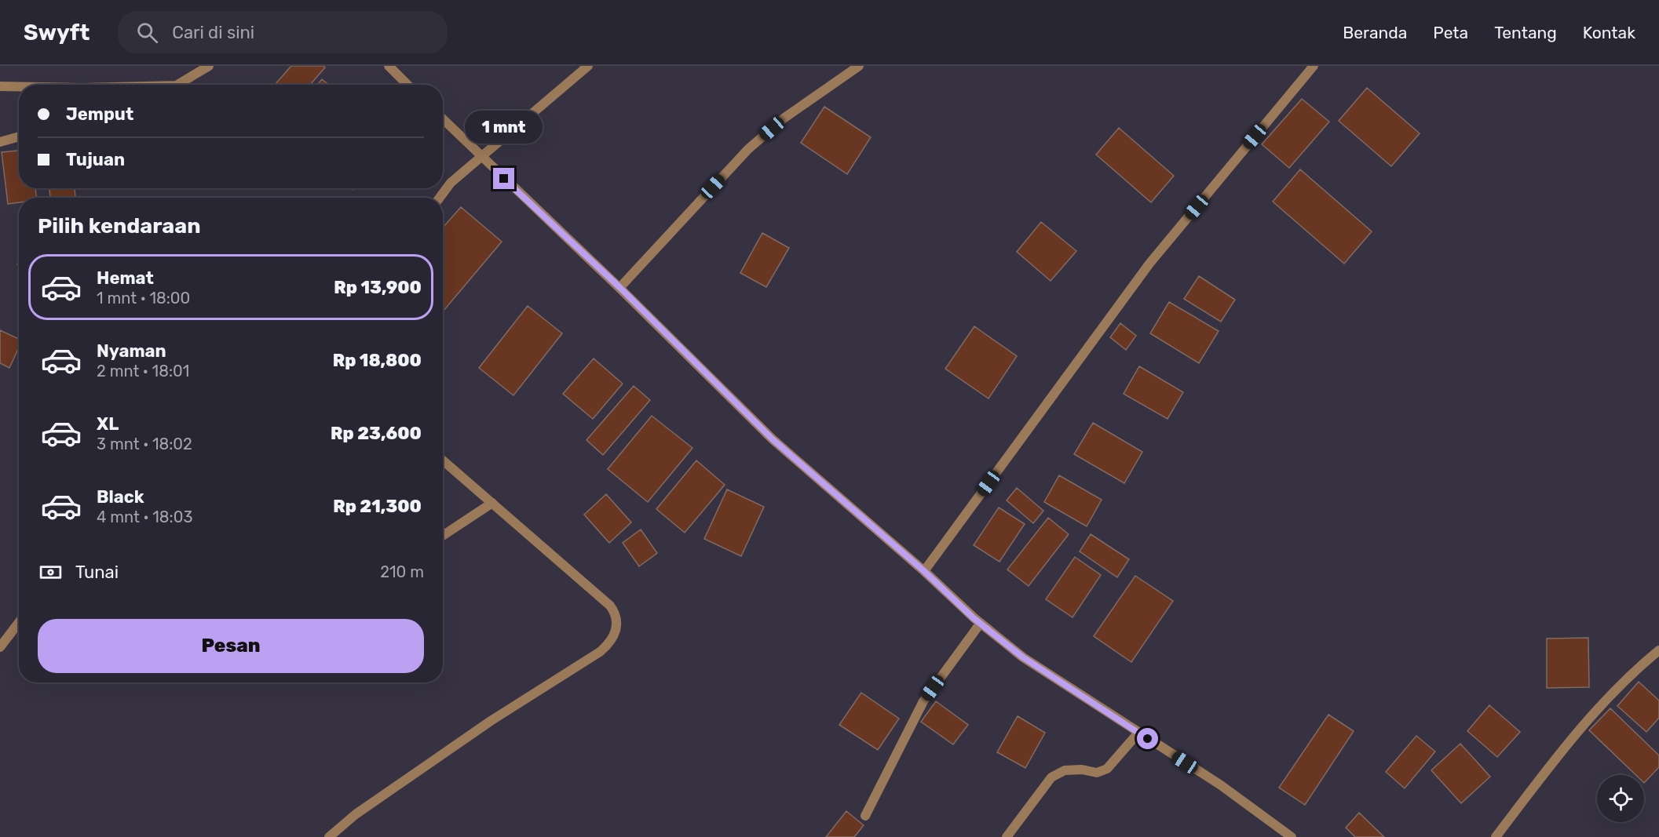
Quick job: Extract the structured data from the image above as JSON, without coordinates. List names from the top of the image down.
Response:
{
  "page": {
    "header": "Swyft",
    "search": "Cari di sini",
    "nav": [
      "Beranda",
      "Peta",
      "Tentang",
      "Kontak"
    ],
    "banner": ["Jemput", "Tujuan"],
    "bubble": "1 mnt",
    "heading": "Pilih kendaraan",
    "list": [
      {
        "name": "Hemat",
        "note": "1 mnt · 18:00",
        "value": "Rp 13,900"
      },
      {
        "name": "Nyaman",
        "note": "2 mnt · 18:01",
        "value": "Rp 18,800"
      },
      {
        "name": "XL",
        "note": "3 mnt · 18:02",
        "value": "Rp 23,600"
      },
      {
        "name": "Black",
        "note": "4 mnt · 18:03",
        "value": "Rp 21,300"
      }
    ],
    "pay": ["Tunai", "210 m"],
    "buttons": "Pesan"
  }
}
